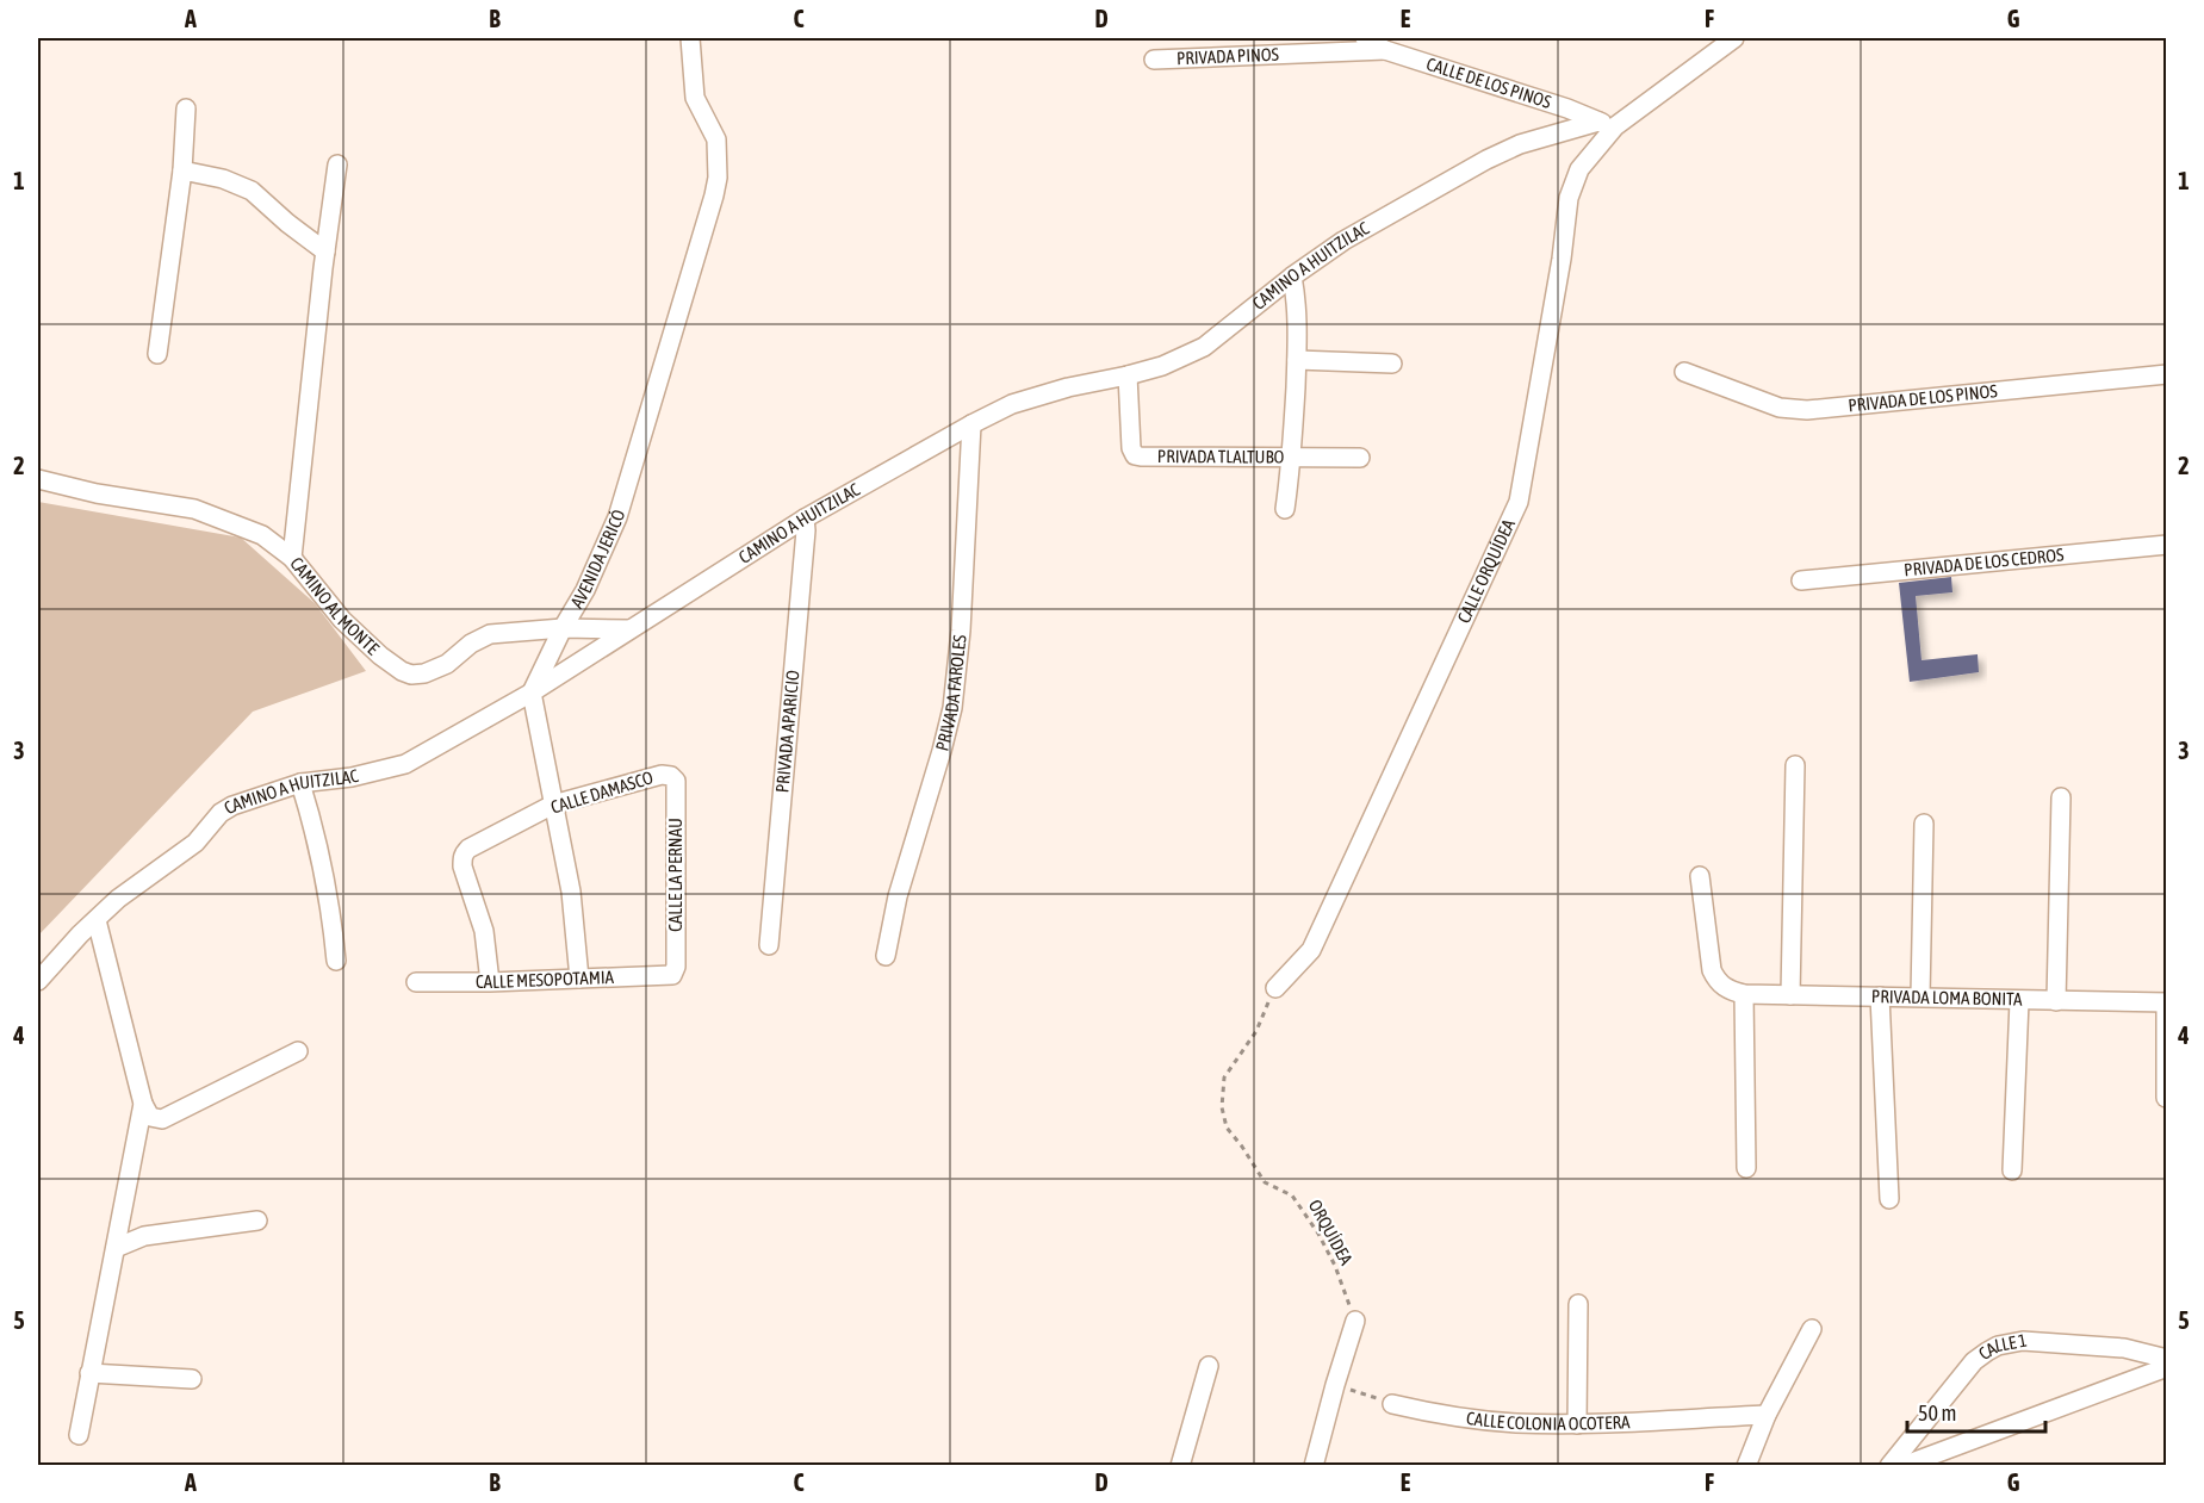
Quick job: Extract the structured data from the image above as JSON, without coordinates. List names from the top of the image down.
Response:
{
  "streets": {
    "street": [
      "PRIVADA PINOS",
      "CALLE DE LOS PINOS",
      "CAMINO A HUITZILAC",
      "PRIVADA DE LOS PINOS",
      "PRIVADA TLALTUBO",
      "AVENIDA JERICÓ",
      "PRIVADA DE LOS CEDROS",
      "CALLE ORQUÍDEA",
      "CAMINO AL MONTE",
      "PRIVADA FAROLES",
      "PRIVADA APARICIO",
      "CALLE DAMASCO",
      "CALLE LA PERNAU",
      "CALLE MESOPOTAMIA",
      "PRIVADA LOMA BONITA",
      "CALLE 1",
      "CALLE COLONIA OCOTERA"
    ],
    "path": ["ORQUÍDEA"]
  },
  "crossings": [
    ["PRIVADA PINOS", "CALLE DE LOS PINOS"],
    ["CALLE DE LOS PINOS", "CAMINO A HUITZILAC"],
    ["CALLE DE LOS PINOS", "CALLE ORQUÍDEA"],
    ["CAMINO A HUITZILAC", "PRIVADA TLALTUBO"],
    ["CAMINO A HUITZILAC", "AVENIDA JERICÓ"],
    ["CAMINO A HUITZILAC", "CALLE ORQUÍDEA"],
    ["CAMINO A HUITZILAC", "CAMINO AL MONTE"],
    ["CAMINO A HUITZILAC", "PRIVADA FAROLES"],
    ["CAMINO A HUITZILAC", "PRIVADA APARICIO"],
    ["AVENIDA JERICÓ", "CAMINO AL MONTE"],
    ["CALLE ORQUÍDEA", "ORQUÍDEA"],
    ["CALLE DAMASCO", "CALLE LA PERNAU"],
    ["CALLE DAMASCO", "CALLE MESOPOTAMIA"],
    ["CALLE LA PERNAU", "CALLE MESOPOTAMIA"]
  ],
  "scale_bar": "50 m",
  "grid": {
    "columns": [
      "A",
      "B",
      "C",
      "D",
      "E",
      "F",
      "G"
    ],
    "rows": [
      "1",
      "2",
      "3",
      "4",
      "5"
    ]
  }
}
